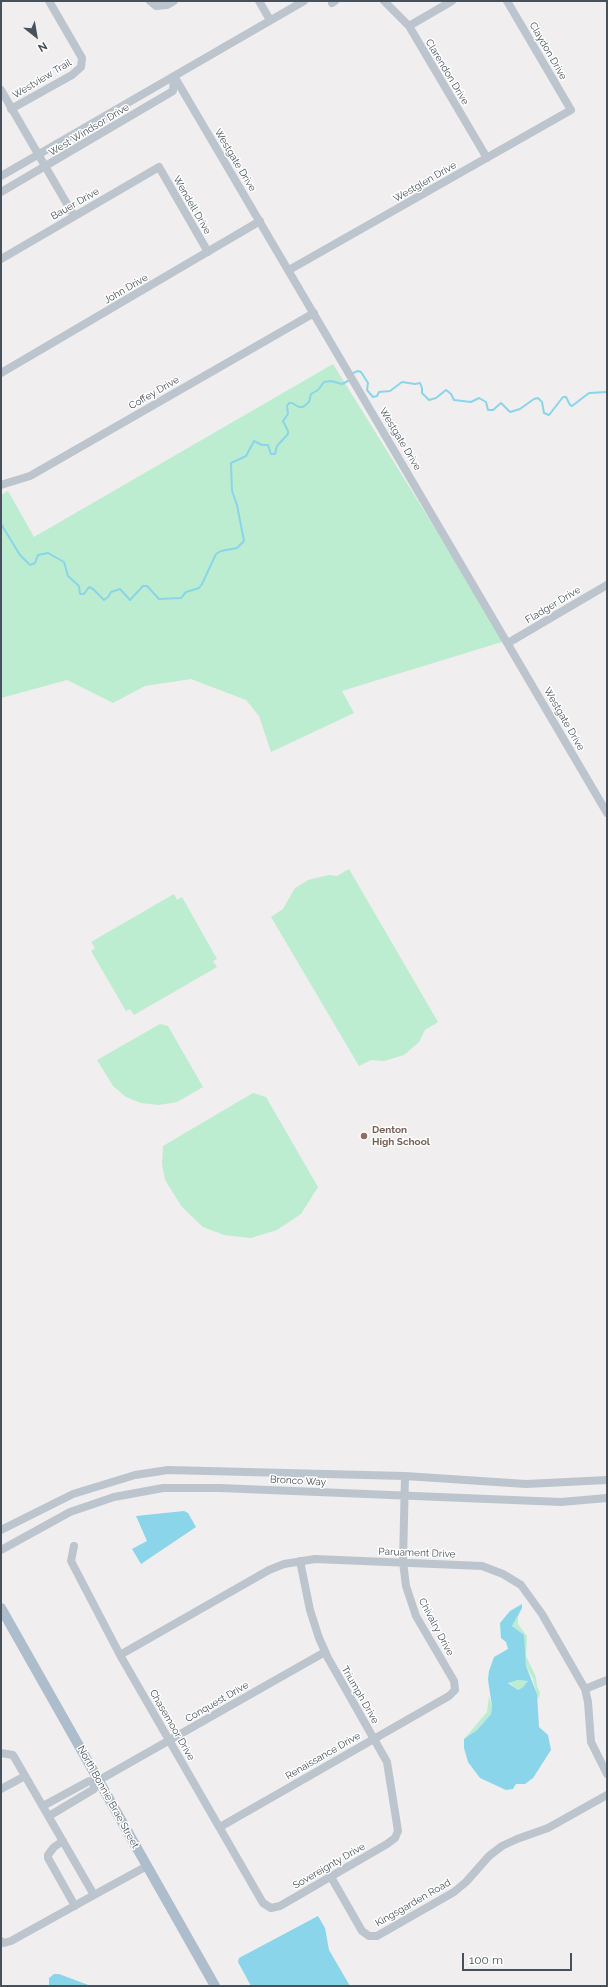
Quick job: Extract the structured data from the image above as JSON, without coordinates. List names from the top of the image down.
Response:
{
  "streets": {
    "main road": ["North Bonnie Brae Street"],
    "street": [
      "Claydon Drive",
      "Clarendon Drive",
      "Westview Trail",
      "West Windsor Drive",
      "Westgate Drive",
      "Westglen Drive",
      "Bauer Drive",
      "Wendell Drive",
      "John Drive",
      "Coffey Drive",
      "Fladger Drive",
      "Bronco Way",
      "Paruament Drive",
      "Chivalry Drive",
      "Triumph Drive",
      "Conquest Drive",
      "Chasemoor Drive",
      "Renaissance Drive",
      "Sovereignty Drive",
      "Kingsgarden Road"
    ]
  },
  "crossings": [
    ["Claydon Drive", "Westglen Drive"],
    ["Clarendon Drive", "Westglen Drive"],
    ["West Windsor Drive", "Westgate Drive"],
    ["Westgate Drive", "Westglen Drive"],
    ["Westgate Drive", "John Drive"],
    ["Westgate Drive", "Coffey Drive"],
    ["Westgate Drive", "Fladger Drive"],
    ["Bauer Drive", "Wendell Drive"],
    ["Wendell Drive", "John Drive"],
    ["Bronco Way", "Chivalry Drive"],
    ["Paruament Drive", "Chivalry Drive"],
    ["Paruament Drive", "Triumph Drive"],
    ["Paruament Drive", "Chasemoor Drive"],
    ["Chivalry Drive", "Renaissance Drive"],
    ["Triumph Drive", "Conquest Drive"],
    ["Triumph Drive", "Renaissance Drive"],
    ["Triumph Drive", "Sovereignty Drive"],
    ["Conquest Drive", "Chasemoor Drive"],
    ["Conquest Drive", "North Bonnie Brae Street"],
    ["Chasemoor Drive", "Renaissance Drive"],
    ["Chasemoor Drive", "Sovereignty Drive"],
    ["Sovereignty Drive", "Kingsgarden Road"]
  ],
  "places": ["Denton High School"],
  "scale_bar": "100 m",
  "north": "bottom right"
}
